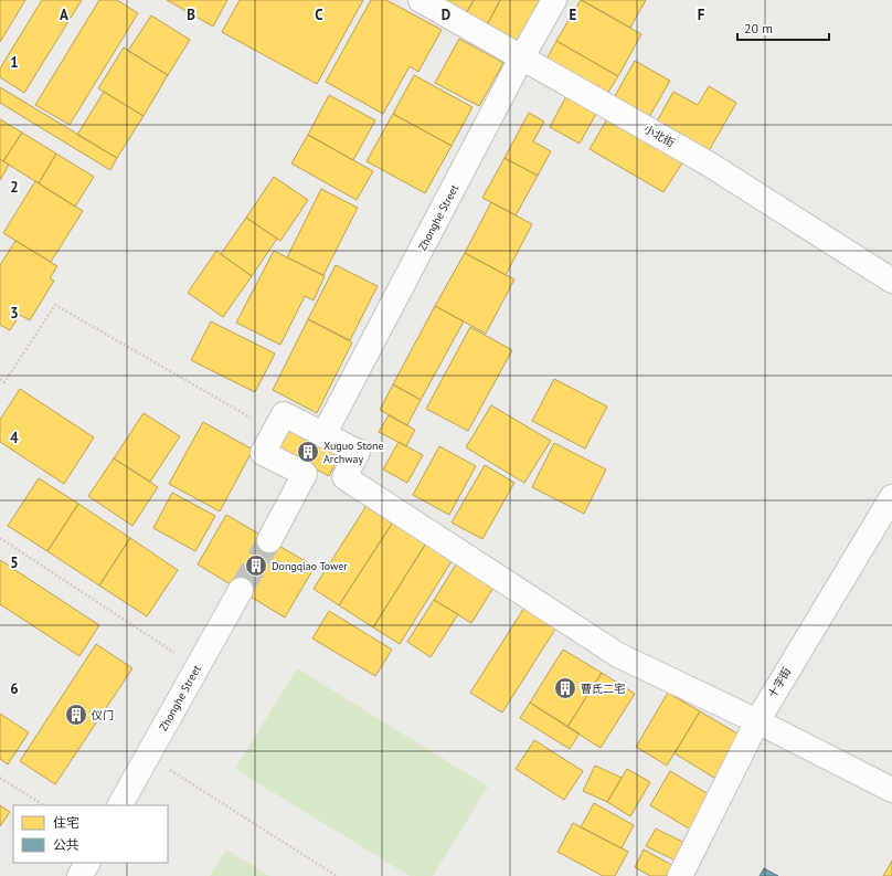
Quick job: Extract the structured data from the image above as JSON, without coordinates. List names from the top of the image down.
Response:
{
  "streets": {
    "street": ["小北街", "Zhonghe Street", "十字街"]
  },
  "crossings": [
    ["小北街", "Zhonghe Street"]
  ],
  "places": {
    "building": [
      "Xuguo Stone Archway",
      "Dongqiao Tower",
      "曹氏二宅",
      "仪门"
    ]
  },
  "legend": ["住宅", "公共"],
  "scale_bar": "20 m",
  "grid": {
    "columns": [
      "A",
      "B",
      "C",
      "D",
      "E",
      "F"
    ],
    "rows": [
      "1",
      "2",
      "3",
      "4",
      "5",
      "6"
    ]
  }
}
